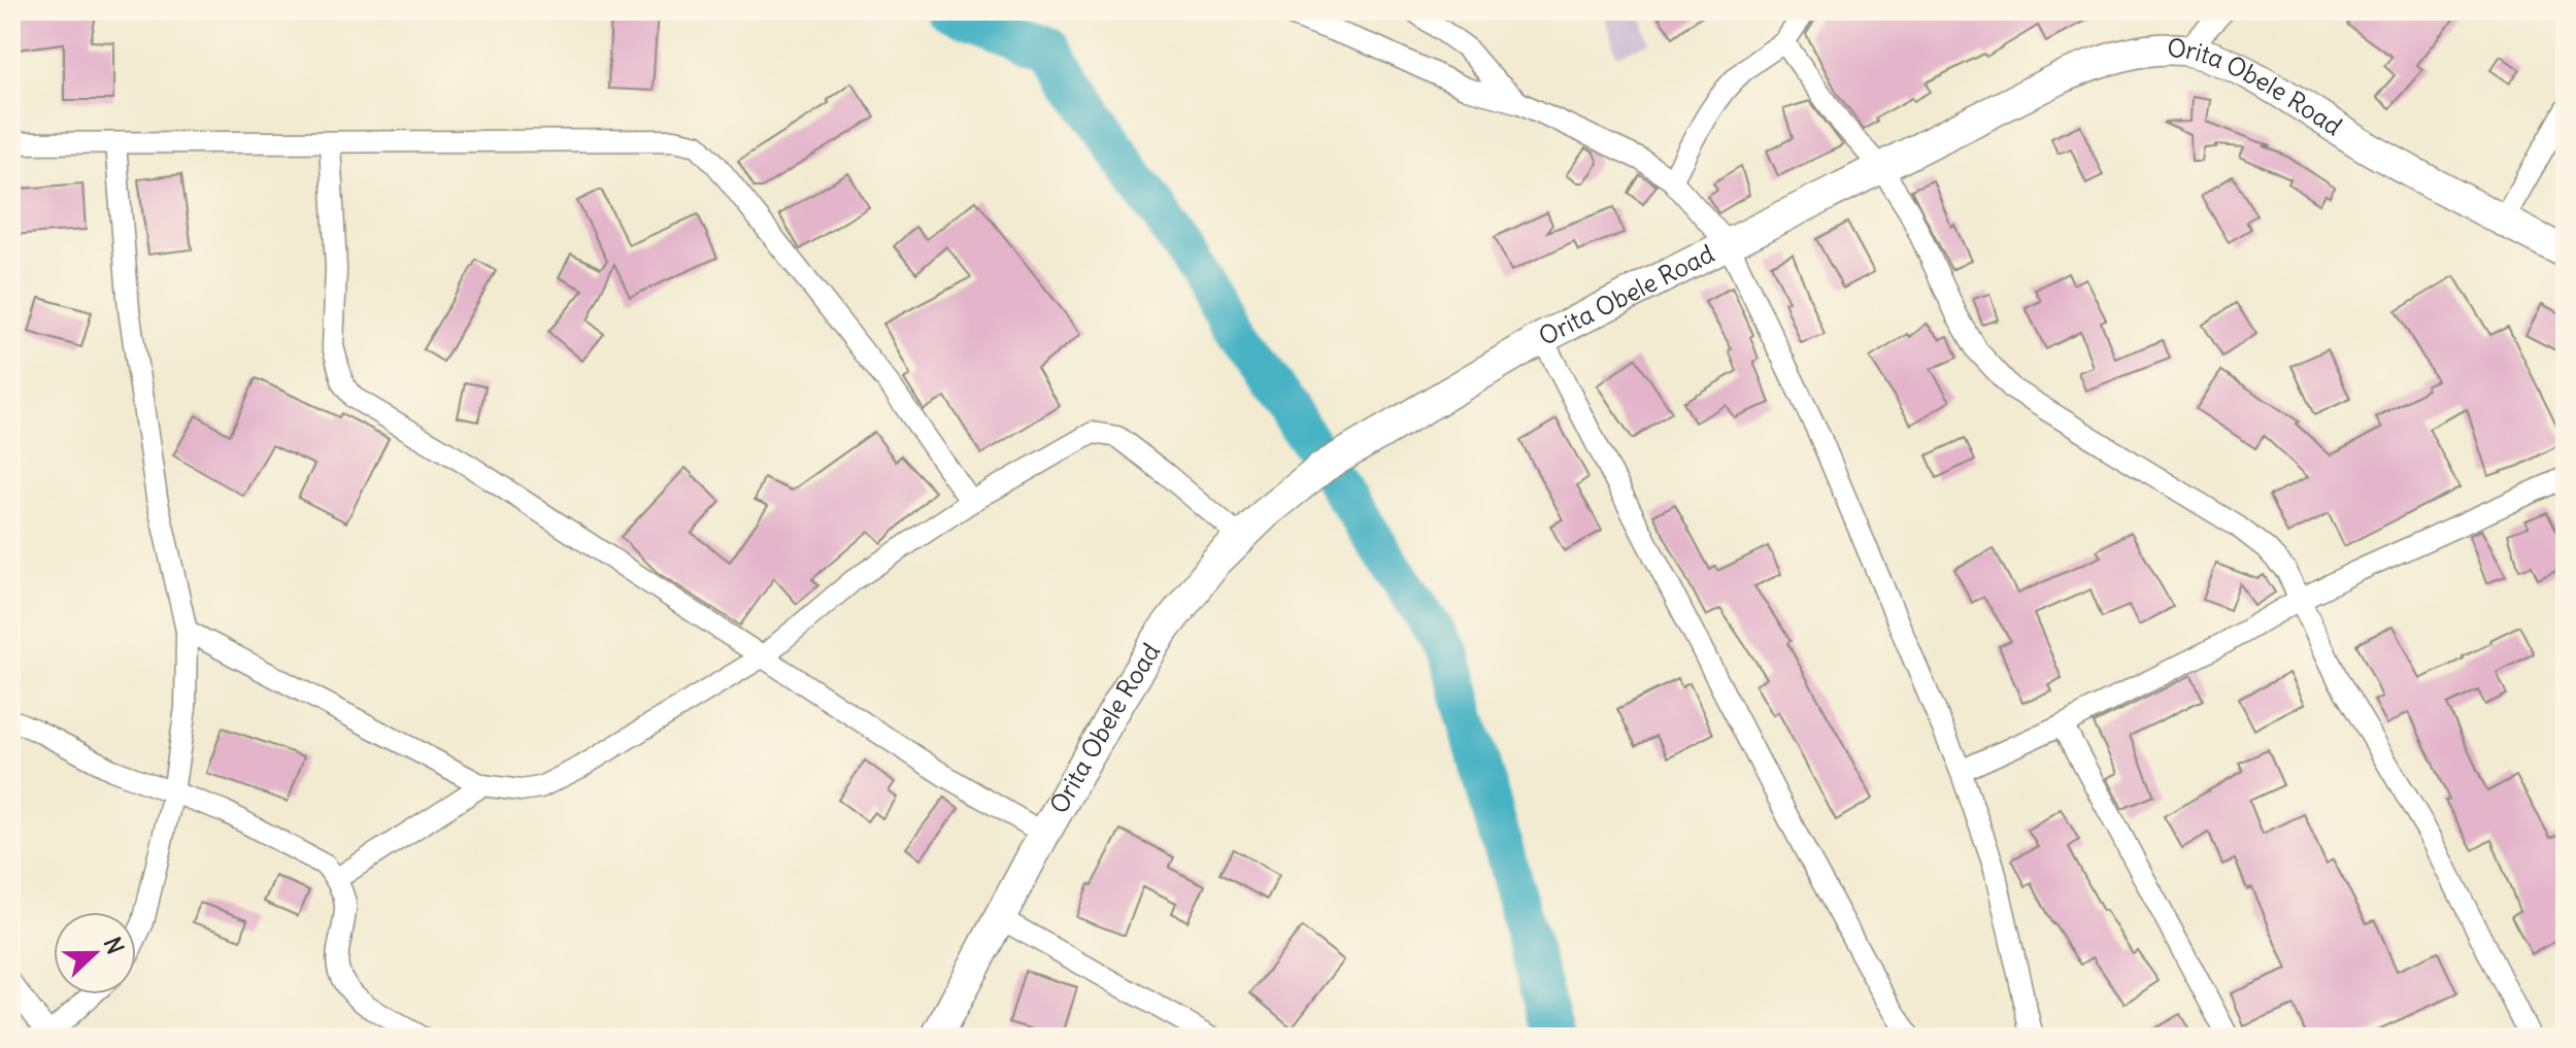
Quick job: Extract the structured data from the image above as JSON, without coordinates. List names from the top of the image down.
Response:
{
  "streets": {
    "main road": ["Orita Obele Road"]
  },
  "north": "right"
}
